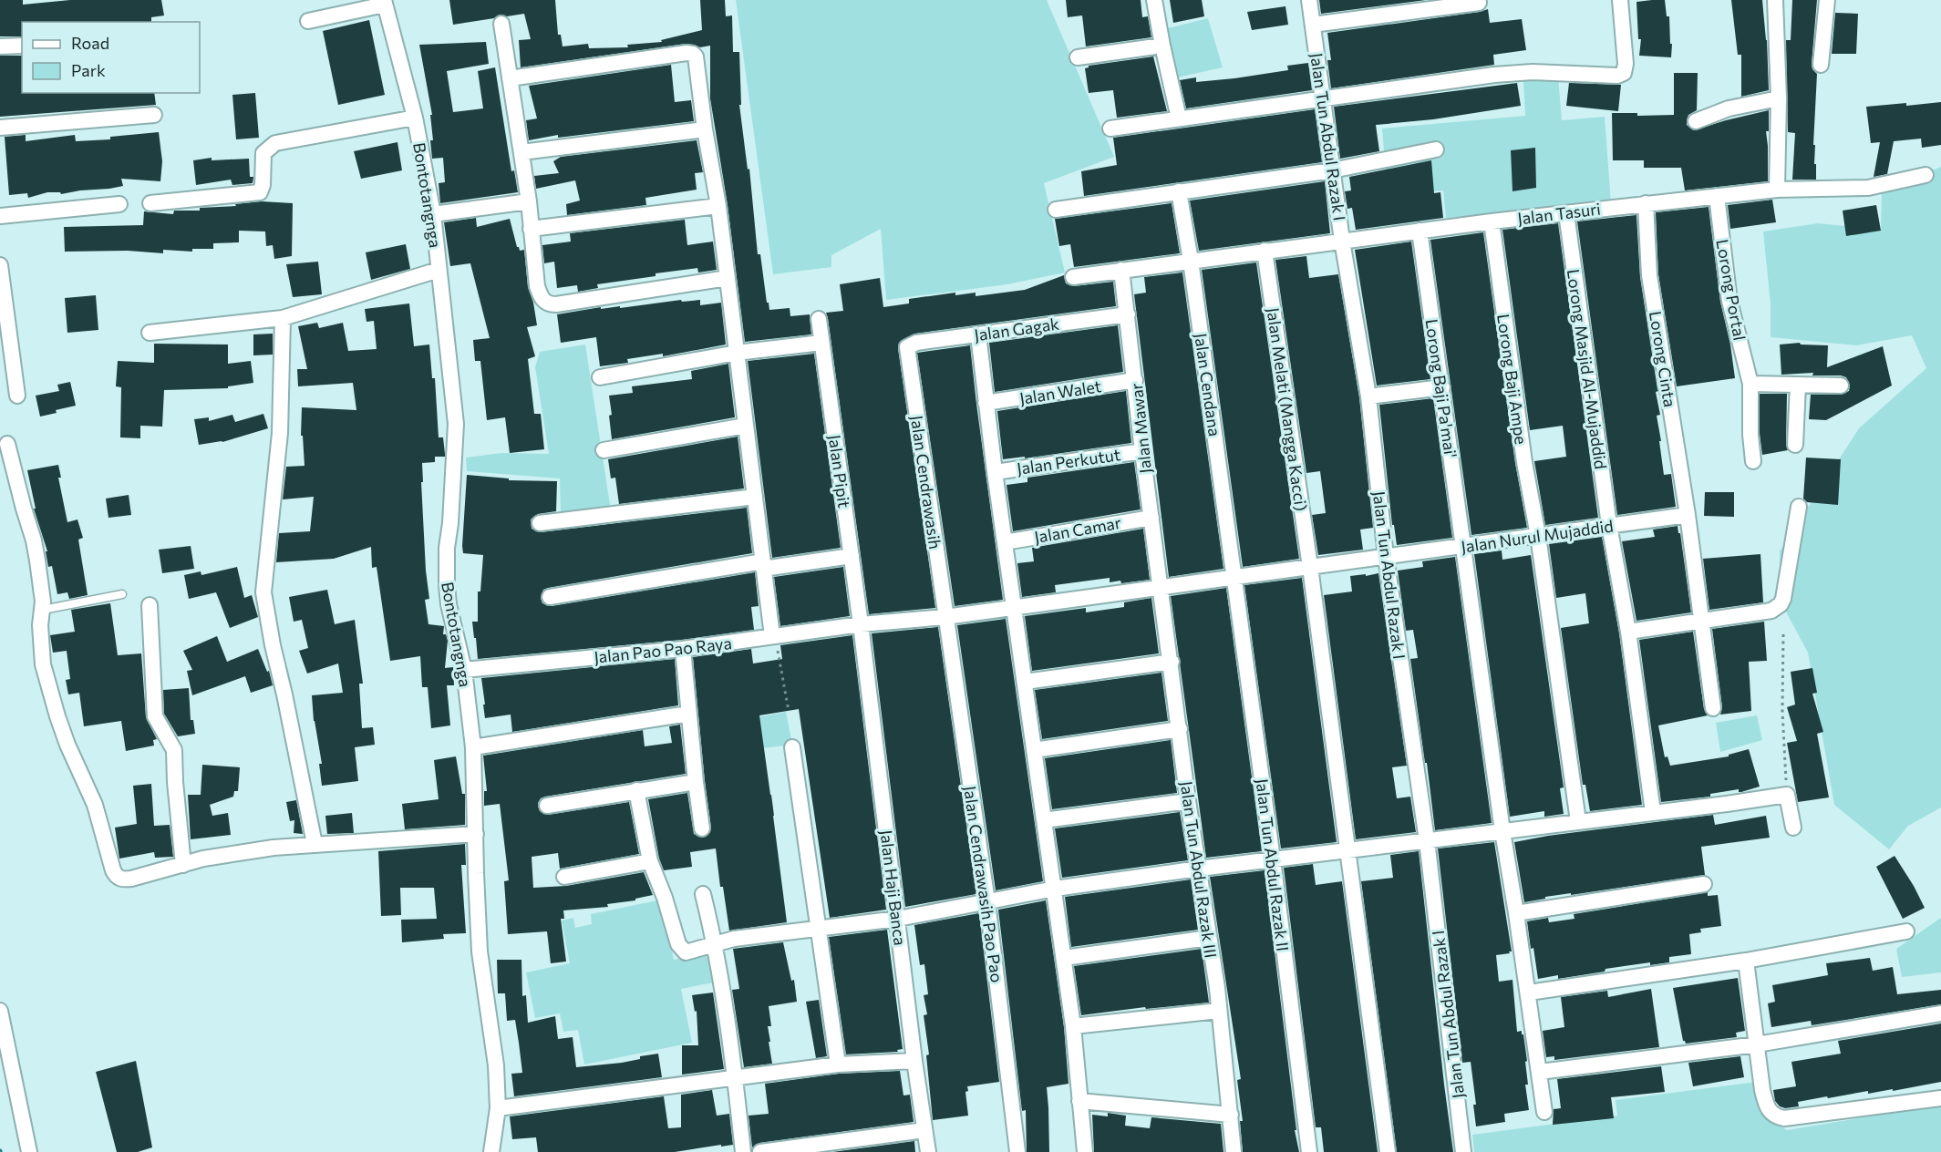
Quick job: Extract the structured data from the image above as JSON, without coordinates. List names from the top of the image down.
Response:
{
  "streets": {
    "street": [
      "Jalan Tun Abdul Razak I",
      "Bontotangnga",
      "Jalan Tasuri",
      "Lorong Portal",
      "Jalan Gagak",
      "Lorong Cinta",
      "Lorong Masjid Al-Mujaddid",
      "Lorong Baji Ampe",
      "Jalan Cendana",
      "Lorong Baji Pa'mai'",
      "Jalan Walet",
      "Jalan Melati (Mangga Kacci)",
      "Jalan Mawar",
      "Jalan Perkutut",
      "Jalan Pipit",
      "Jalan Cendrawasih",
      "Jalan Camar",
      "Jalan Nurul Mujaddid",
      "Jalan Pao Pao Raya",
      "Jalan Tun Abdul Razak II",
      "Jalan Tun Abdul Razak III",
      "Jalan Cendrawasih Pao Pao",
      "Jalan Haji Banca"
    ]
  },
  "crossings": [
    ["Jalan Tun Abdul Razak I", "Jalan Tasuri"],
    ["Jalan Tun Abdul Razak I", "Jalan Nurul Mujaddid"],
    ["Bontotangnga", "Jalan Pao Pao Raya"],
    ["Jalan Tasuri", "Lorong Portal"],
    ["Jalan Tasuri", "Lorong Cinta"],
    ["Jalan Tasuri", "Lorong Masjid Al-Mujaddid"],
    ["Jalan Tasuri", "Lorong Baji Ampe"],
    ["Jalan Tasuri", "Jalan Cendana"],
    ["Jalan Tasuri", "Lorong Baji Pa'mai'"],
    ["Jalan Tasuri", "Jalan Melati (Mangga Kacci)"],
    ["Jalan Tasuri", "Jalan Mawar"],
    ["Jalan Gagak", "Jalan Mawar"],
    ["Jalan Gagak", "Jalan Cendrawasih"],
    ["Lorong Cinta", "Jalan Nurul Mujaddid"],
    ["Lorong Masjid Al-Mujaddid", "Jalan Nurul Mujaddid"],
    ["Lorong Baji Ampe", "Jalan Nurul Mujaddid"],
    ["Jalan Cendana", "Jalan Nurul Mujaddid"],
    ["Jalan Cendana", "Jalan Tun Abdul Razak II"],
    ["Lorong Baji Pa'mai'", "Jalan Nurul Mujaddid"],
    ["Jalan Walet", "Jalan Mawar"],
    ["Jalan Melati (Mangga Kacci)", "Jalan Nurul Mujaddid"],
    ["Jalan Mawar", "Jalan Perkutut"],
    ["Jalan Mawar", "Jalan Camar"],
    ["Jalan Mawar", "Jalan Nurul Mujaddid"],
    ["Jalan Mawar", "Jalan Pao Pao Raya"],
    ["Jalan Mawar", "Jalan Tun Abdul Razak III"],
    ["Jalan Pipit", "Jalan Pao Pao Raya"],
    ["Jalan Pipit", "Jalan Haji Banca"],
    ["Jalan Cendrawasih", "Jalan Pao Pao Raya"],
    ["Jalan Cendrawasih", "Jalan Cendrawasih Pao Pao"],
    ["Jalan Nurul Mujaddid", "Jalan Pao Pao Raya"],
    ["Jalan Nurul Mujaddid", "Jalan Tun Abdul Razak II"],
    ["Jalan Nurul Mujaddid", "Jalan Tun Abdul Razak III"],
    ["Jalan Pao Pao Raya", "Jalan Tun Abdul Razak III"],
    ["Jalan Pao Pao Raya", "Jalan Cendrawasih Pao Pao"],
    ["Jalan Pao Pao Raya", "Jalan Haji Banca"]
  ],
  "legend": ["Road", "Park"]
}
